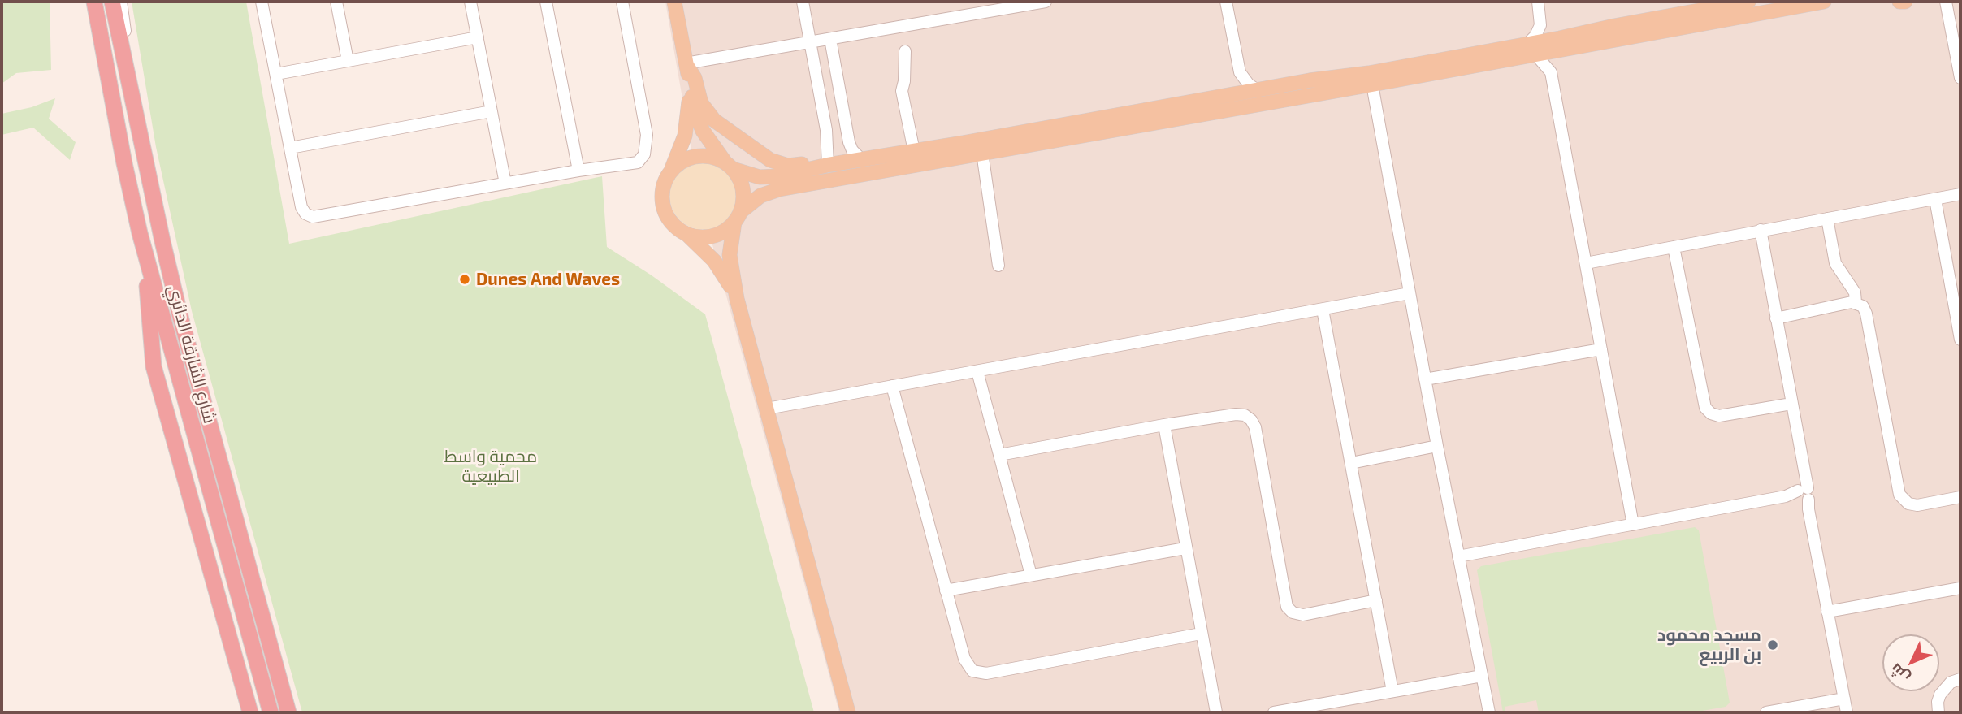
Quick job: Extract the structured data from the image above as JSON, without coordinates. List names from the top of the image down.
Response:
{
  "streets": {
    "highway": ["شارع الشارقة الدائري"]
  },
  "parks": ["محمية واسط الطبيعية"],
  "places": ["Dunes And Waves", "مسجد محمود بن الربيع"],
  "north": "bottom left"
}
